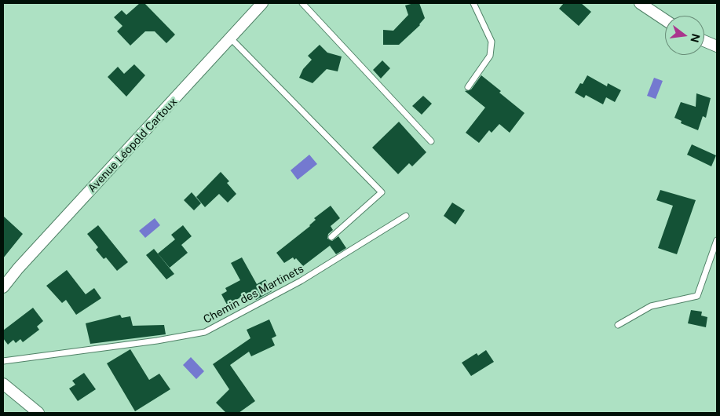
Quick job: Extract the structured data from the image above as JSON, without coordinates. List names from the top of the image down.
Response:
{
  "streets": {
    "street": ["Avenue Léopold Cartoux"],
    "lane": ["Chemin des Martinets"]
  },
  "north": "right"
}
